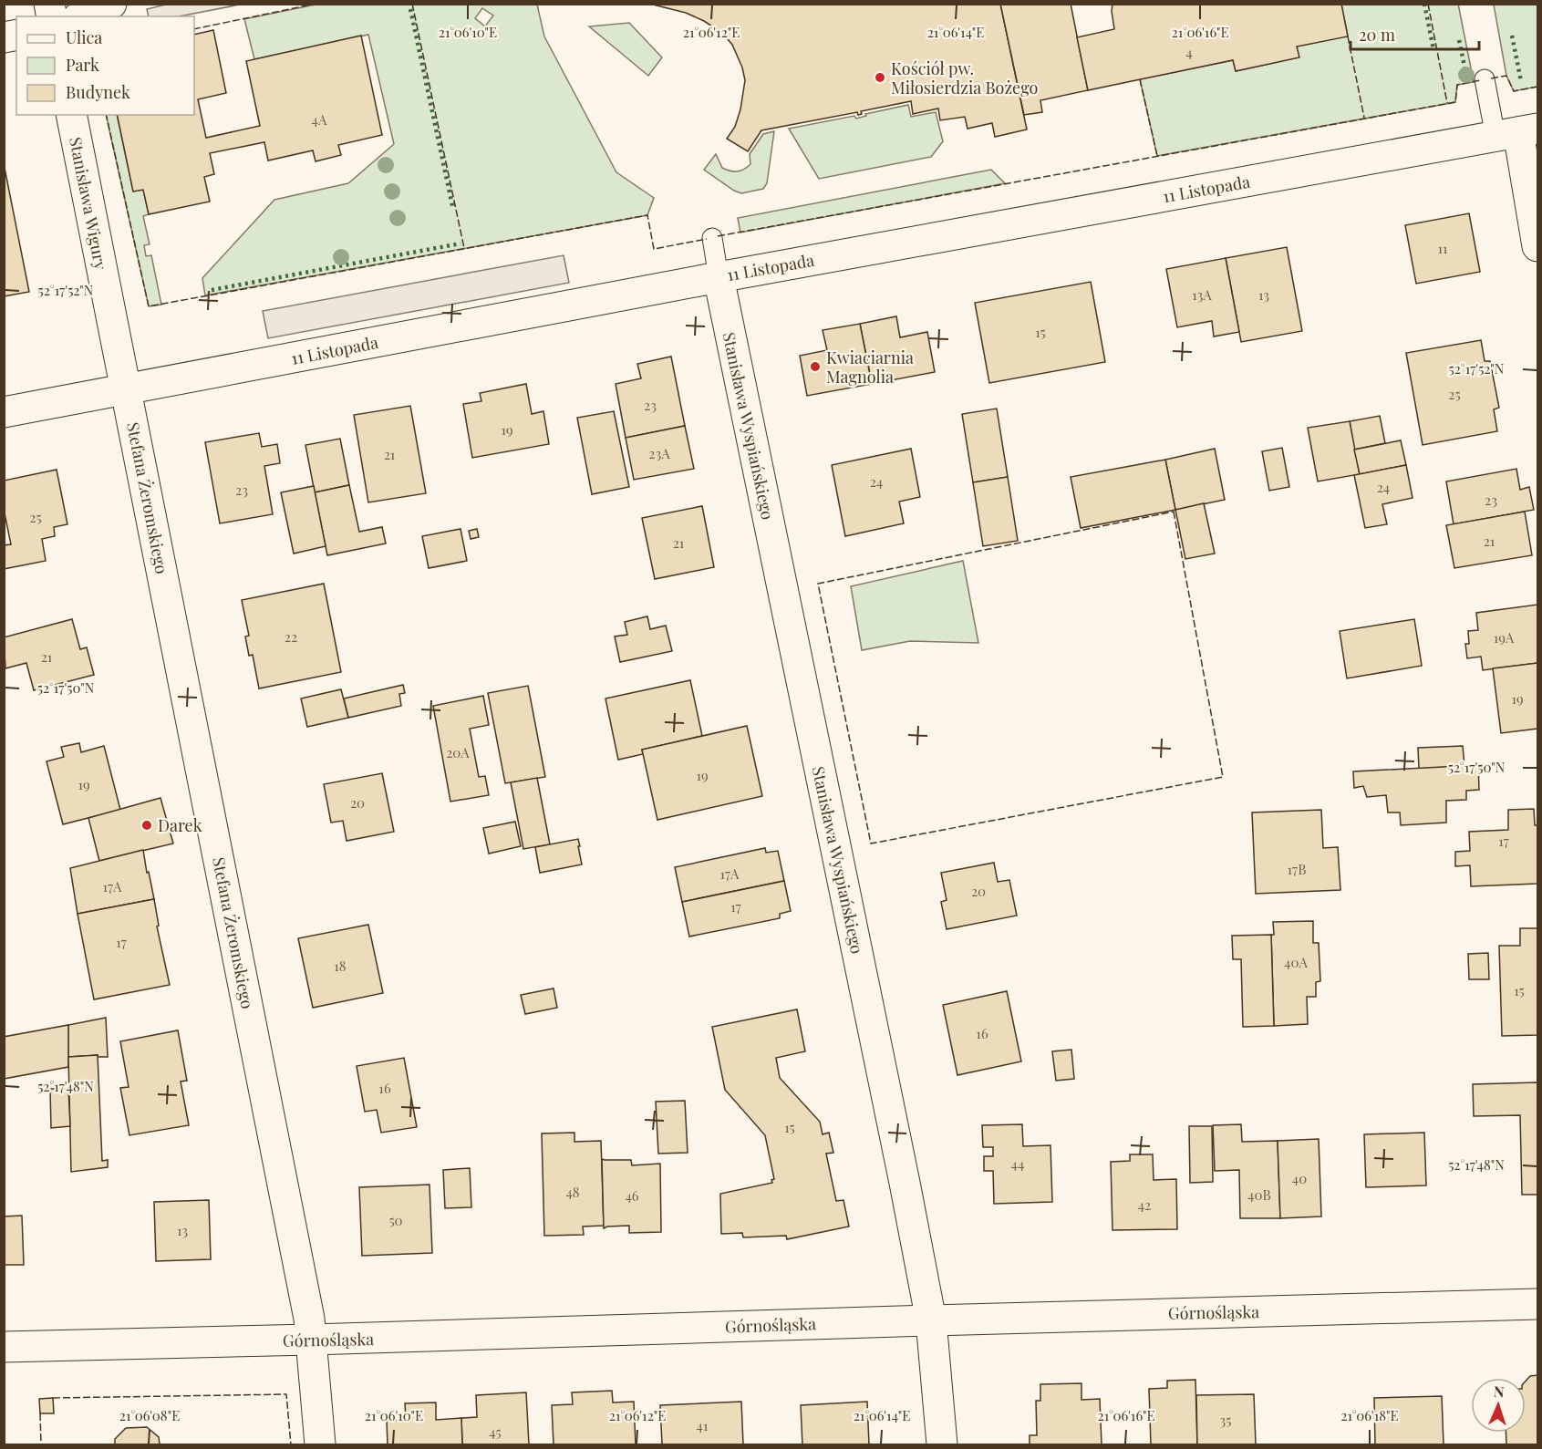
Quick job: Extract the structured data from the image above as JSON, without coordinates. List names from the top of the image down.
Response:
{
  "streets": {
    "street": [
      "11 Listopada",
      "Stanisława Wigury",
      "Stanisława Wyspiańskiego",
      "Stefana Żeromskiego",
      "Górnośląska"
    ]
  },
  "crossings": [
    ["11 Listopada", "Stanisława Wigury"],
    ["11 Listopada", "Stanisława Wyspiańskiego"],
    ["11 Listopada", "Stefana Żeromskiego"],
    ["Stanisława Wigury", "Stefana Żeromskiego"],
    ["Stanisława Wyspiańskiego", "Górnośląska"],
    ["Stefana Żeromskiego", "Górnośląska"]
  ],
  "places": ["Kościół pw. Miłosierdzia Bożego", "Kwiaciarnia Magnolia", "Darek"],
  "house_numbers": [
    "4",
    "4A",
    "11",
    "13A",
    "13",
    "15",
    "25",
    "23",
    "19",
    "23A",
    "21",
    "24",
    "24",
    "23",
    "23",
    "25",
    "21",
    "21",
    "22",
    "19A",
    "21",
    "19",
    "20A",
    "19",
    "19",
    "20",
    "17",
    "17B",
    "17A",
    "17A",
    "20",
    "17",
    "17",
    "40A",
    "18",
    "15",
    "16",
    "16",
    "15",
    "44",
    "40",
    "48",
    "40B",
    "46",
    "42",
    "50",
    "13",
    "35",
    "41",
    "45"
  ],
  "legend": ["Ulica", "Park", "Budynek"],
  "scale_bar": "20 m",
  "north": "top",
  "coordinates": [
    "21°06'10\"E",
    "21°06'12\"E",
    "21°06'14\"E",
    "21°06'16\"E",
    "52°17'52\"N",
    "52°17'50\"N",
    "52°17'48\"N",
    "21°06'08\"E",
    "21°06'18\"E"
  ]
}
